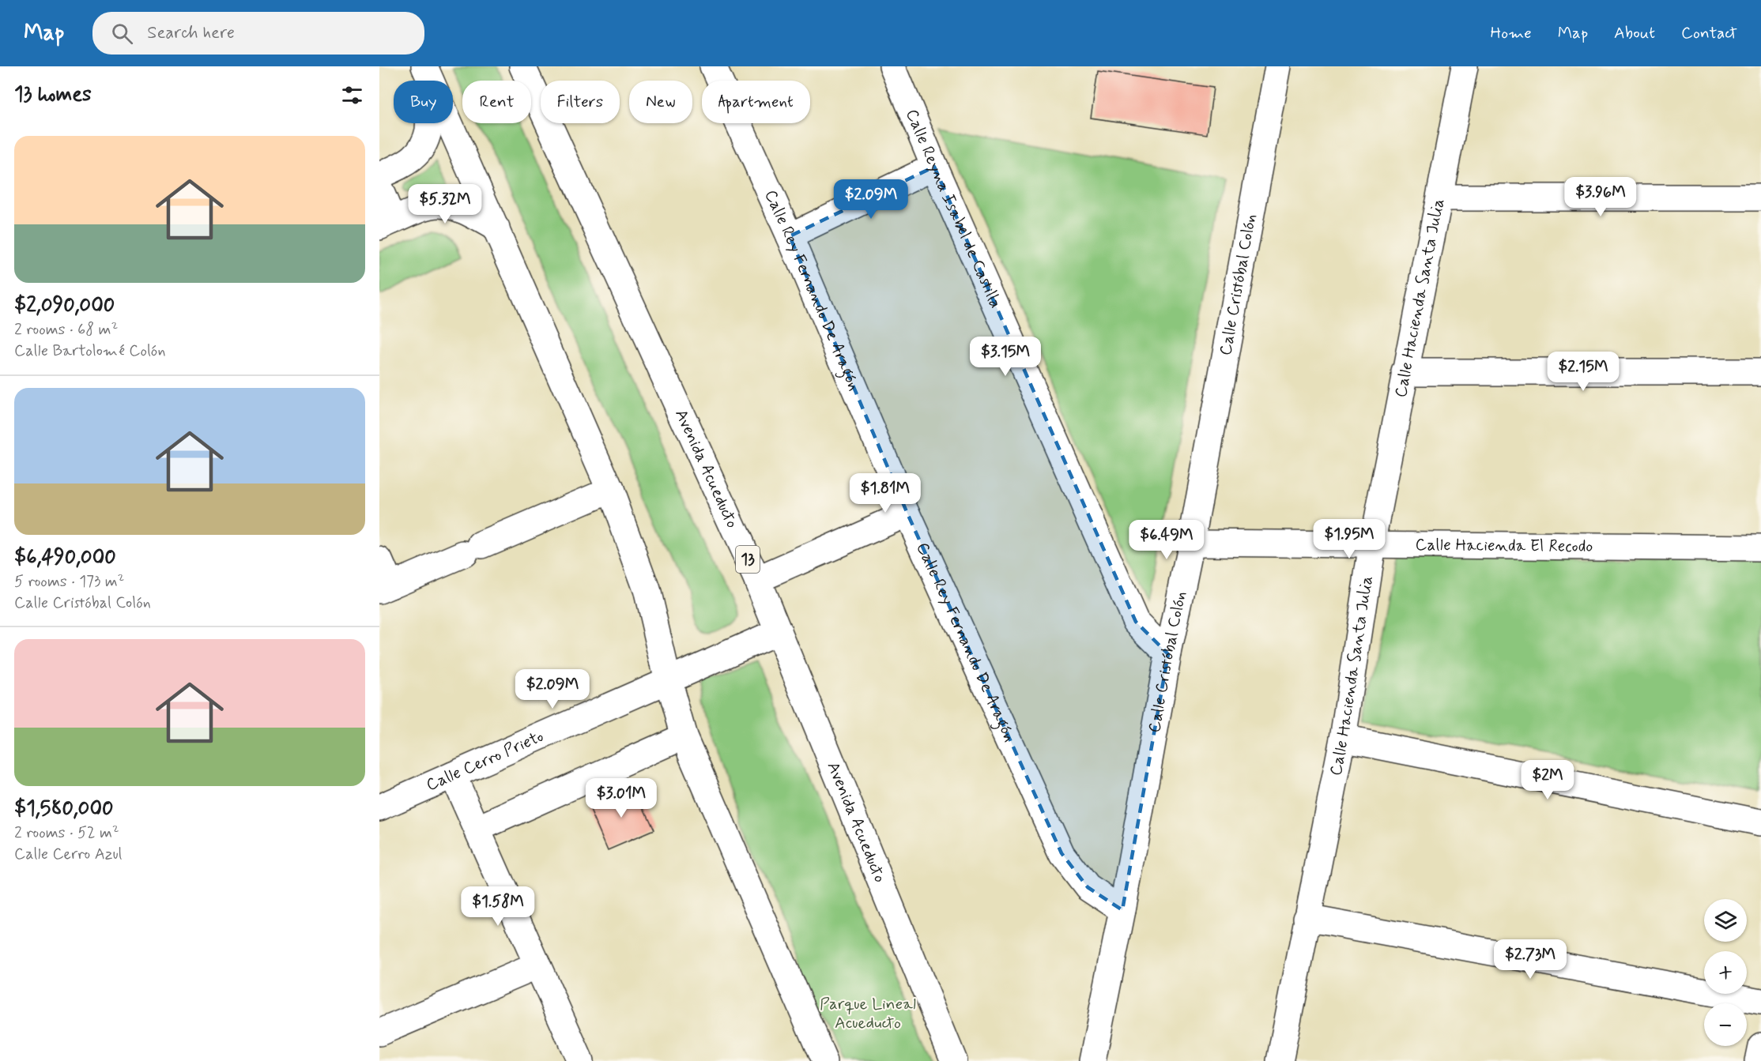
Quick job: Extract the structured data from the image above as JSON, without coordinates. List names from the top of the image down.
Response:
{
  "streets": {
    "street": [
      "Calle Reyna Isabel de Castilla",
      "Calle Cristóbal Colón",
      "Calle Rey Fernando De Aragón",
      "Calle Hacienda Santa Julia",
      "Avenida Acueducto",
      "Calle Hacienda El Recodo",
      "13",
      "Calle Cerro Prieto"
    ]
  },
  "crossings": [
    ["Calle Reyna Isabel de Castilla", "Calle Cristóbal Colón"],
    ["Calle Cristóbal Colón", "Calle Rey Fernando De Aragón"],
    ["Calle Cristóbal Colón", "Calle Hacienda El Recodo"],
    ["Calle Hacienda Santa Julia", "Calle Hacienda El Recodo"],
    ["Avenida Acueducto", "Calle Cerro Prieto"]
  ],
  "parks": ["Parque Lineal Acueducto"],
  "page": {
    "header": "Map",
    "search": "Search here",
    "nav": [
      "Home",
      "Map",
      "About",
      "Contact"
    ],
    "heading": "13 homes",
    "chip": [
      "Buy",
      "Rent",
      "Filters",
      "New",
      "Apartment"
    ],
    "list": [
      {
        "name": "$2,090,000",
        "note": "2 rooms · 68 m² · Calle Bartolomé Colón"
      },
      {
        "name": "$6,490,000",
        "note": "5 rooms · 173 m² · Calle Cristóbal Colón"
      },
      {
        "name": "$1,580,000",
        "note": "2 rooms · 52 m² · Calle Cerro Azul"
      }
    ],
    "price": [
      "$3.96M",
      "$2.09M",
      "$5.32M",
      "$3.15M",
      "$2.15M",
      "$1.81M",
      "$1.95M",
      "$6.49M",
      "$2.09M",
      "$2M",
      "$3.01M",
      "$1.58M",
      "$2.73M"
    ],
    "map_buttons": ["+", "−"]
  }
}
